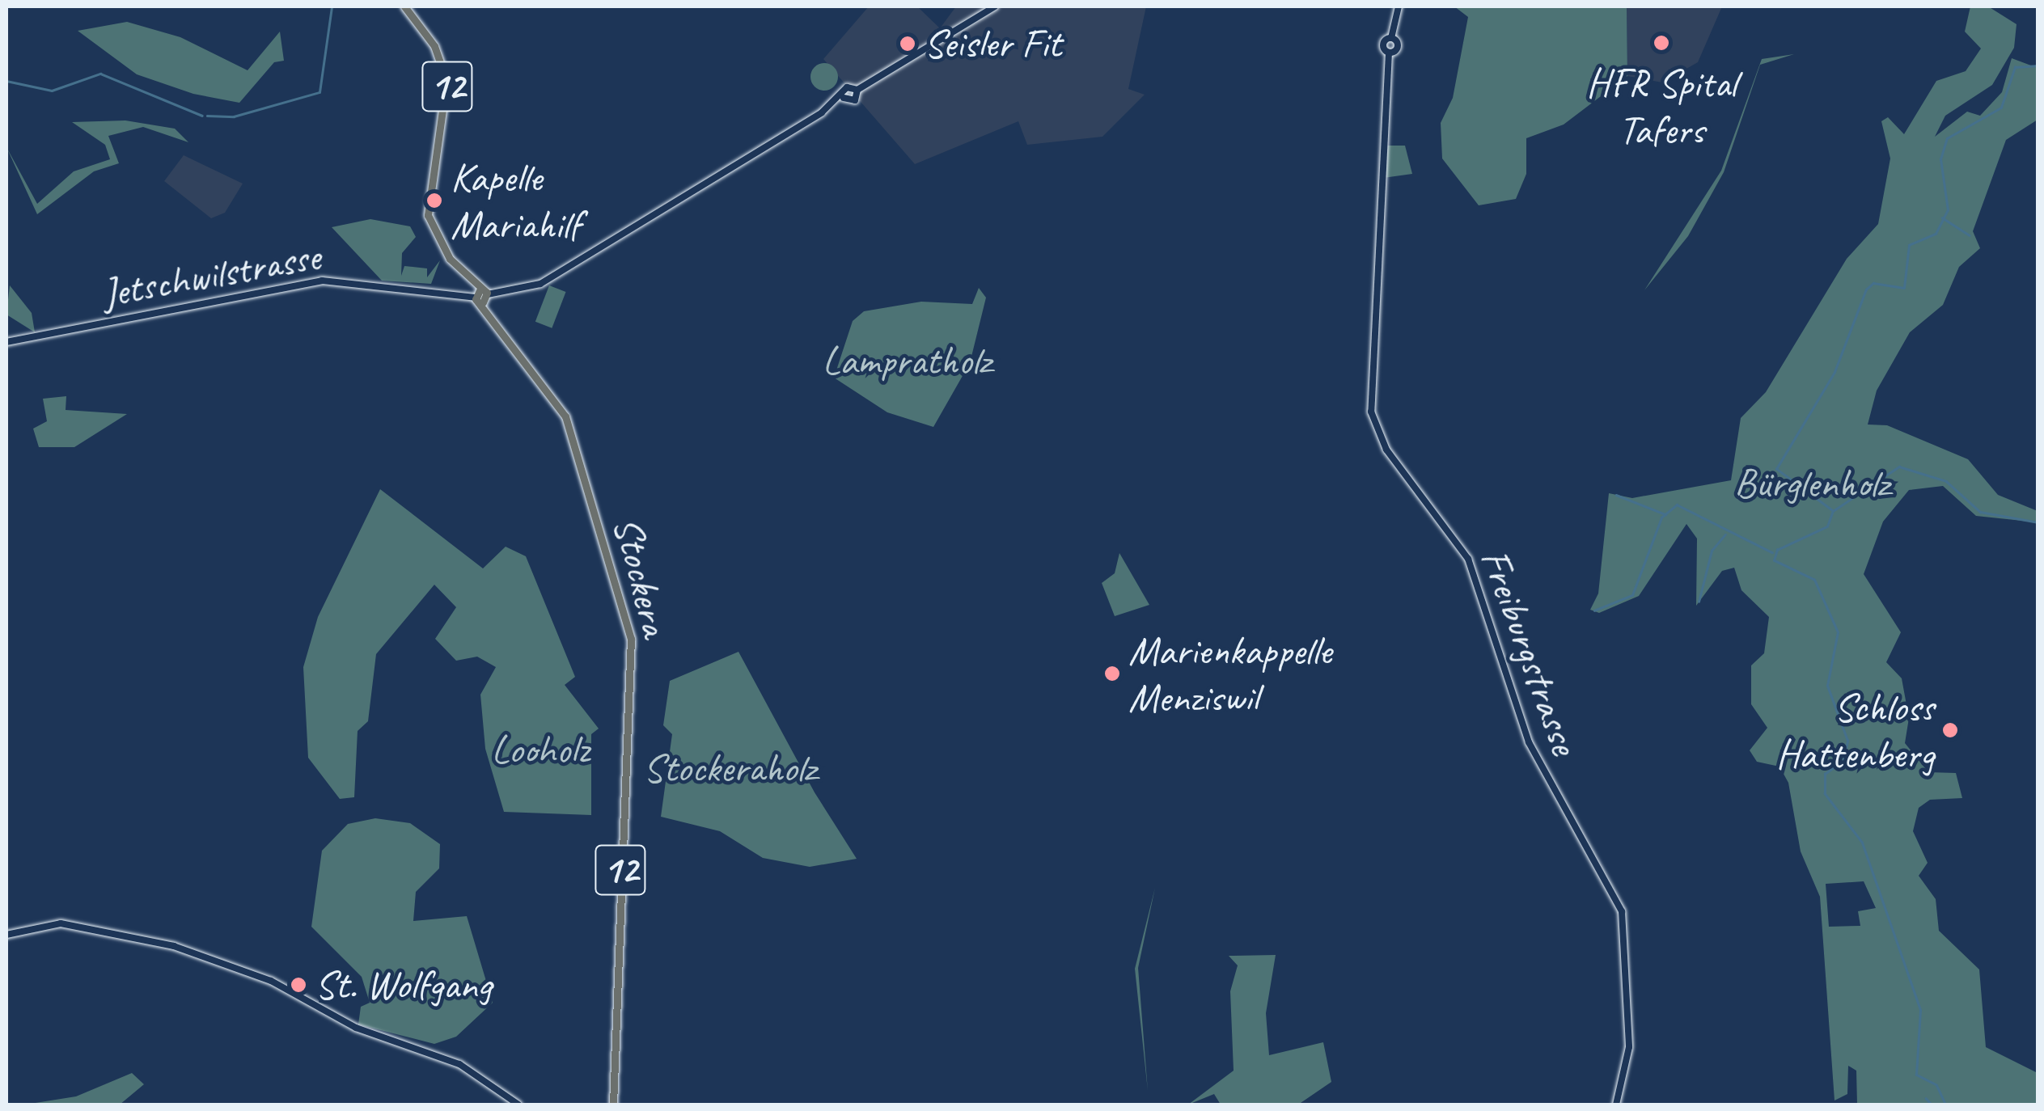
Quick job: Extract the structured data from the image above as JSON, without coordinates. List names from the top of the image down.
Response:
{
  "streets": {
    "main road": [
      "12",
      "Jetschwilstrasse",
      "Stockera",
      "Freiburgstrasse"
    ]
  },
  "crossings": [
    ["12", "Jetschwilstrasse"],
    ["12", "Stockera"],
    ["Jetschwilstrasse", "Stockera"]
  ],
  "parks": [
    "Lampratholz",
    "Bürglenholz",
    "Looholz",
    "Stockeraholz"
  ],
  "places": [
    "HFR Spital Tafers",
    "Seisler Fit",
    "Kapelle Mariahilf",
    "Marienkappelle Menziswil",
    "Schloss Hattenberg",
    "St. Wolfgang"
  ]
}
